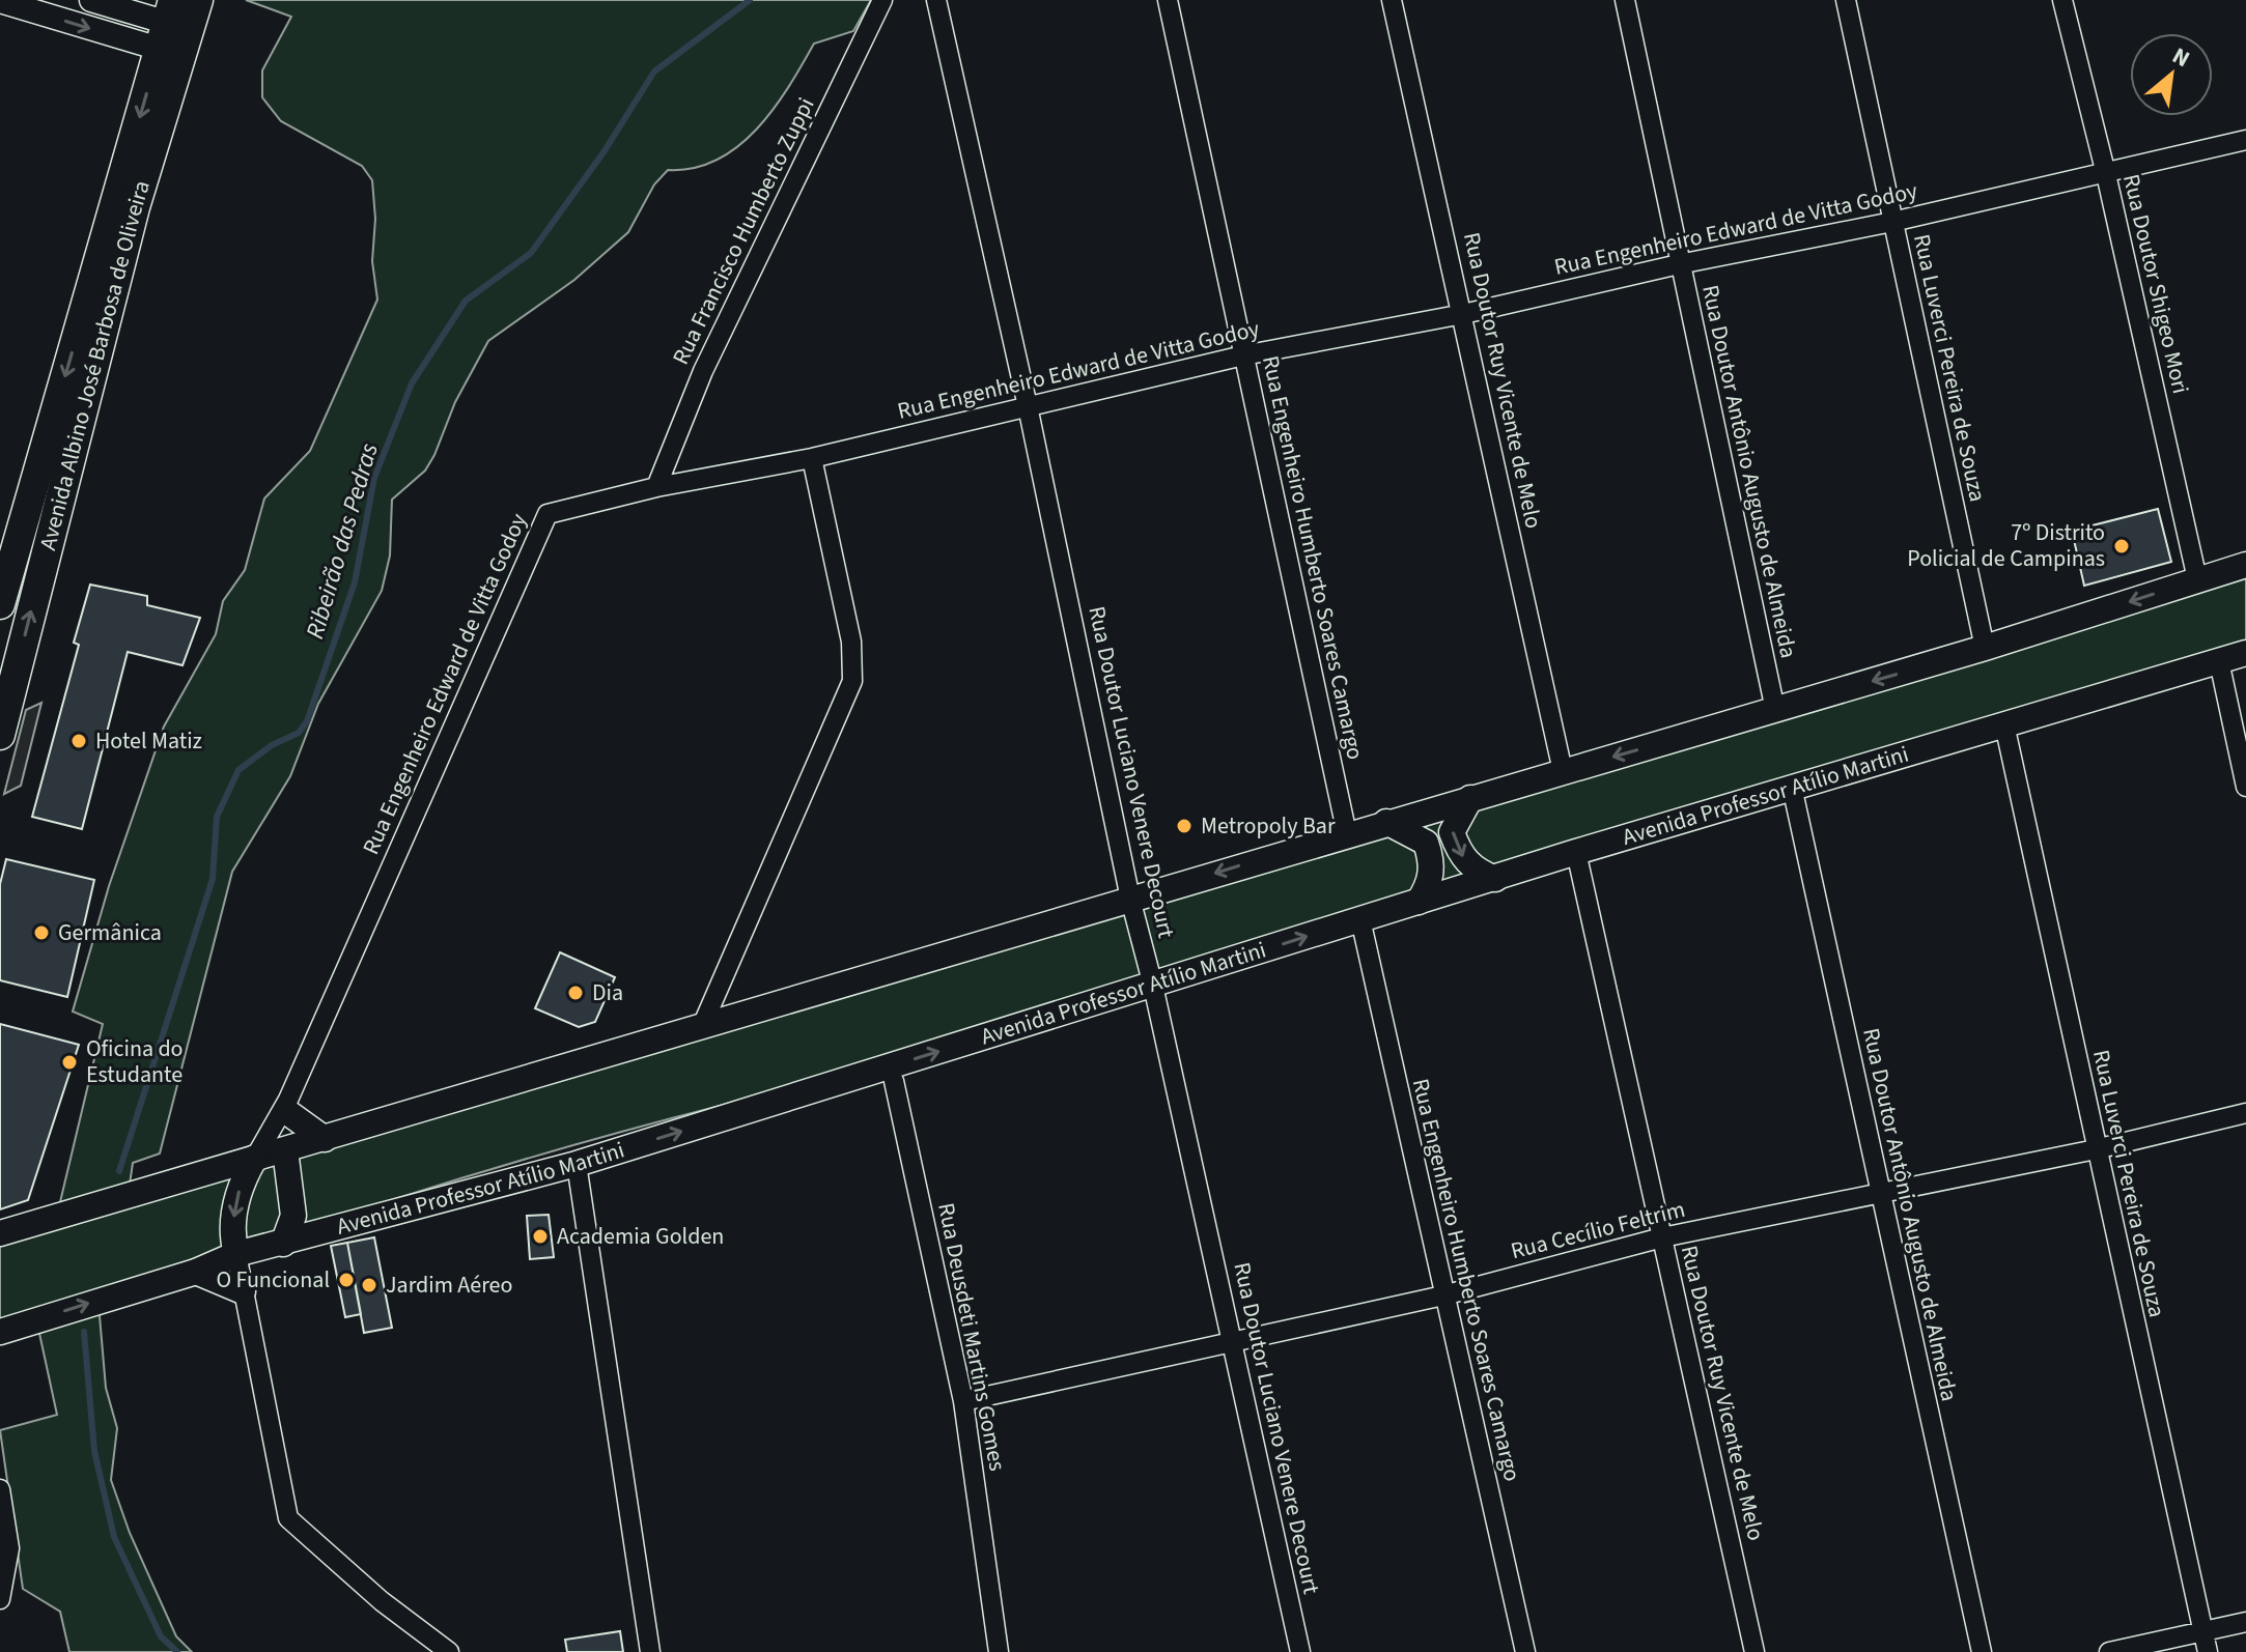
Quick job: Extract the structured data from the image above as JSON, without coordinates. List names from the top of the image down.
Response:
{
  "streets": {
    "main road": ["Avenida Albino José Barbosa de Oliveira", "Avenida Professor Atílio Martini"],
    "street": [
      "Rua Engenheiro Edward de Vitta Godoy",
      "Rua Francisco Humberto Zuppi",
      "Rua Doutor Shigeo Mori",
      "Rua Luverci Pereira de Souza",
      "Rua Doutor Ruy Vicente de Melo",
      "Rua Doutor Antônio Augusto de Almeida",
      "Rua Engenheiro Humberto Soares Camargo",
      "Rua Doutor Luciano Venere Decourt",
      "Rua Cecílio Feltrim",
      "Rua Deusdeti Martins Gomes"
    ]
  },
  "crossings": [
    ["Rua Engenheiro Edward de Vitta Godoy", "Rua Francisco Humberto Zuppi"],
    ["Rua Engenheiro Edward de Vitta Godoy", "Rua Doutor Shigeo Mori"],
    ["Rua Engenheiro Edward de Vitta Godoy", "Rua Luverci Pereira de Souza"],
    ["Rua Engenheiro Edward de Vitta Godoy", "Rua Doutor Ruy Vicente de Melo"],
    ["Rua Engenheiro Edward de Vitta Godoy", "Rua Doutor Antônio Augusto de Almeida"],
    ["Rua Engenheiro Edward de Vitta Godoy", "Rua Engenheiro Humberto Soares Camargo"],
    ["Rua Engenheiro Edward de Vitta Godoy", "Rua Doutor Luciano Venere Decourt"],
    ["Rua Luverci Pereira de Souza", "Avenida Professor Atílio Martini"],
    ["Rua Luverci Pereira de Souza", "Rua Cecílio Feltrim"],
    ["Rua Doutor Ruy Vicente de Melo", "Avenida Professor Atílio Martini"],
    ["Rua Doutor Ruy Vicente de Melo", "Rua Cecílio Feltrim"],
    ["Rua Doutor Antônio Augusto de Almeida", "Avenida Professor Atílio Martini"],
    ["Rua Doutor Antônio Augusto de Almeida", "Rua Cecílio Feltrim"],
    ["Rua Engenheiro Humberto Soares Camargo", "Avenida Professor Atílio Martini"],
    ["Rua Engenheiro Humberto Soares Camargo", "Rua Cecílio Feltrim"],
    ["Rua Doutor Luciano Venere Decourt", "Avenida Professor Atílio Martini"],
    ["Rua Doutor Luciano Venere Decourt", "Rua Cecílio Feltrim"],
    ["Rua Cecílio Feltrim", "Rua Deusdeti Martins Gomes"]
  ],
  "water": ["Ribeirão das Pedras"],
  "places": [
    "7º Distrito Policial de Campinas",
    "Hotel Matiz",
    "Metropoly Bar",
    "Germânica",
    "Dia",
    "Oficina do Estudante",
    "Academia Golden",
    "O Funcional",
    "Jardim Aéreo"
  ],
  "north": "top right"
}
